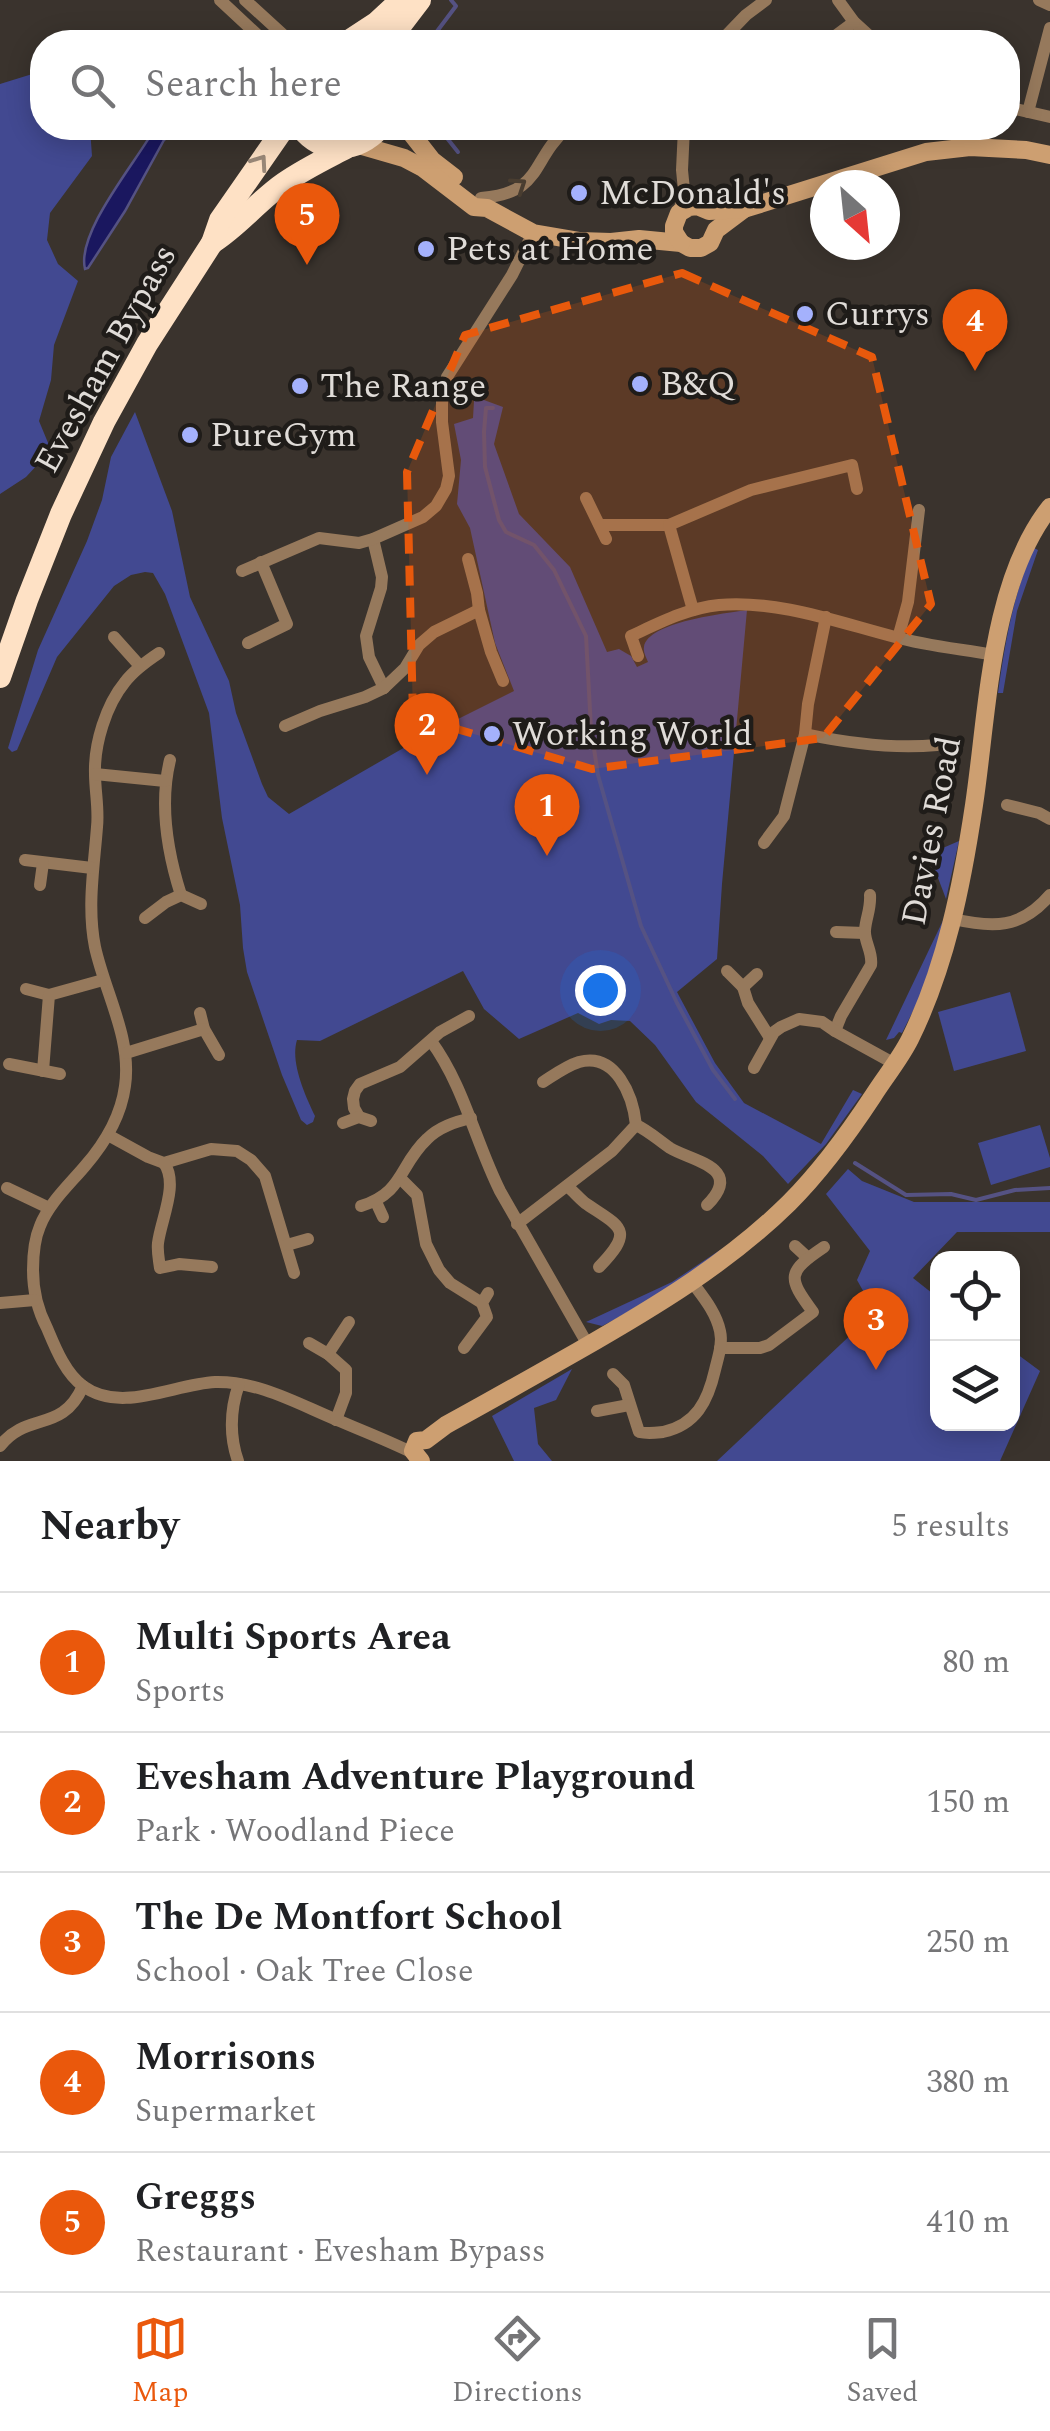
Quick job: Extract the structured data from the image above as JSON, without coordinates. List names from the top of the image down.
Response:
{
  "streets": {
    "highway": ["Evesham Bypass"],
    "street": ["Davies Road"]
  },
  "places": [
    "McDonald's",
    "Pets at Home",
    "Currys",
    "B&Q",
    "The Range",
    "PureGym",
    "Working World"
  ],
  "north": "bottom right",
  "page": {
    "search": "Search here",
    "pins": [
      "5",
      "4",
      "2",
      "1",
      "3"
    ],
    "heading": ["Nearby", "5 results"],
    "list": [
      {
        "mark": "1",
        "name": "Multi Sports Area",
        "note": "Sports",
        "value": "80 m"
      },
      {
        "mark": "2",
        "name": "Evesham Adventure Playground",
        "note": "Park · Woodland Piece",
        "value": "150 m"
      },
      {
        "mark": "3",
        "name": "The De Montfort School",
        "note": "School · Oak Tree Close",
        "value": "250 m"
      },
      {
        "mark": "4",
        "name": "Morrisons",
        "note": "Supermarket",
        "value": "380 m"
      },
      {
        "mark": "5",
        "name": "Greggs",
        "note": "Restaurant · Evesham Bypass",
        "value": "410 m"
      }
    ],
    "nav": ["Map", "Directions", "Saved"]
  }
}
